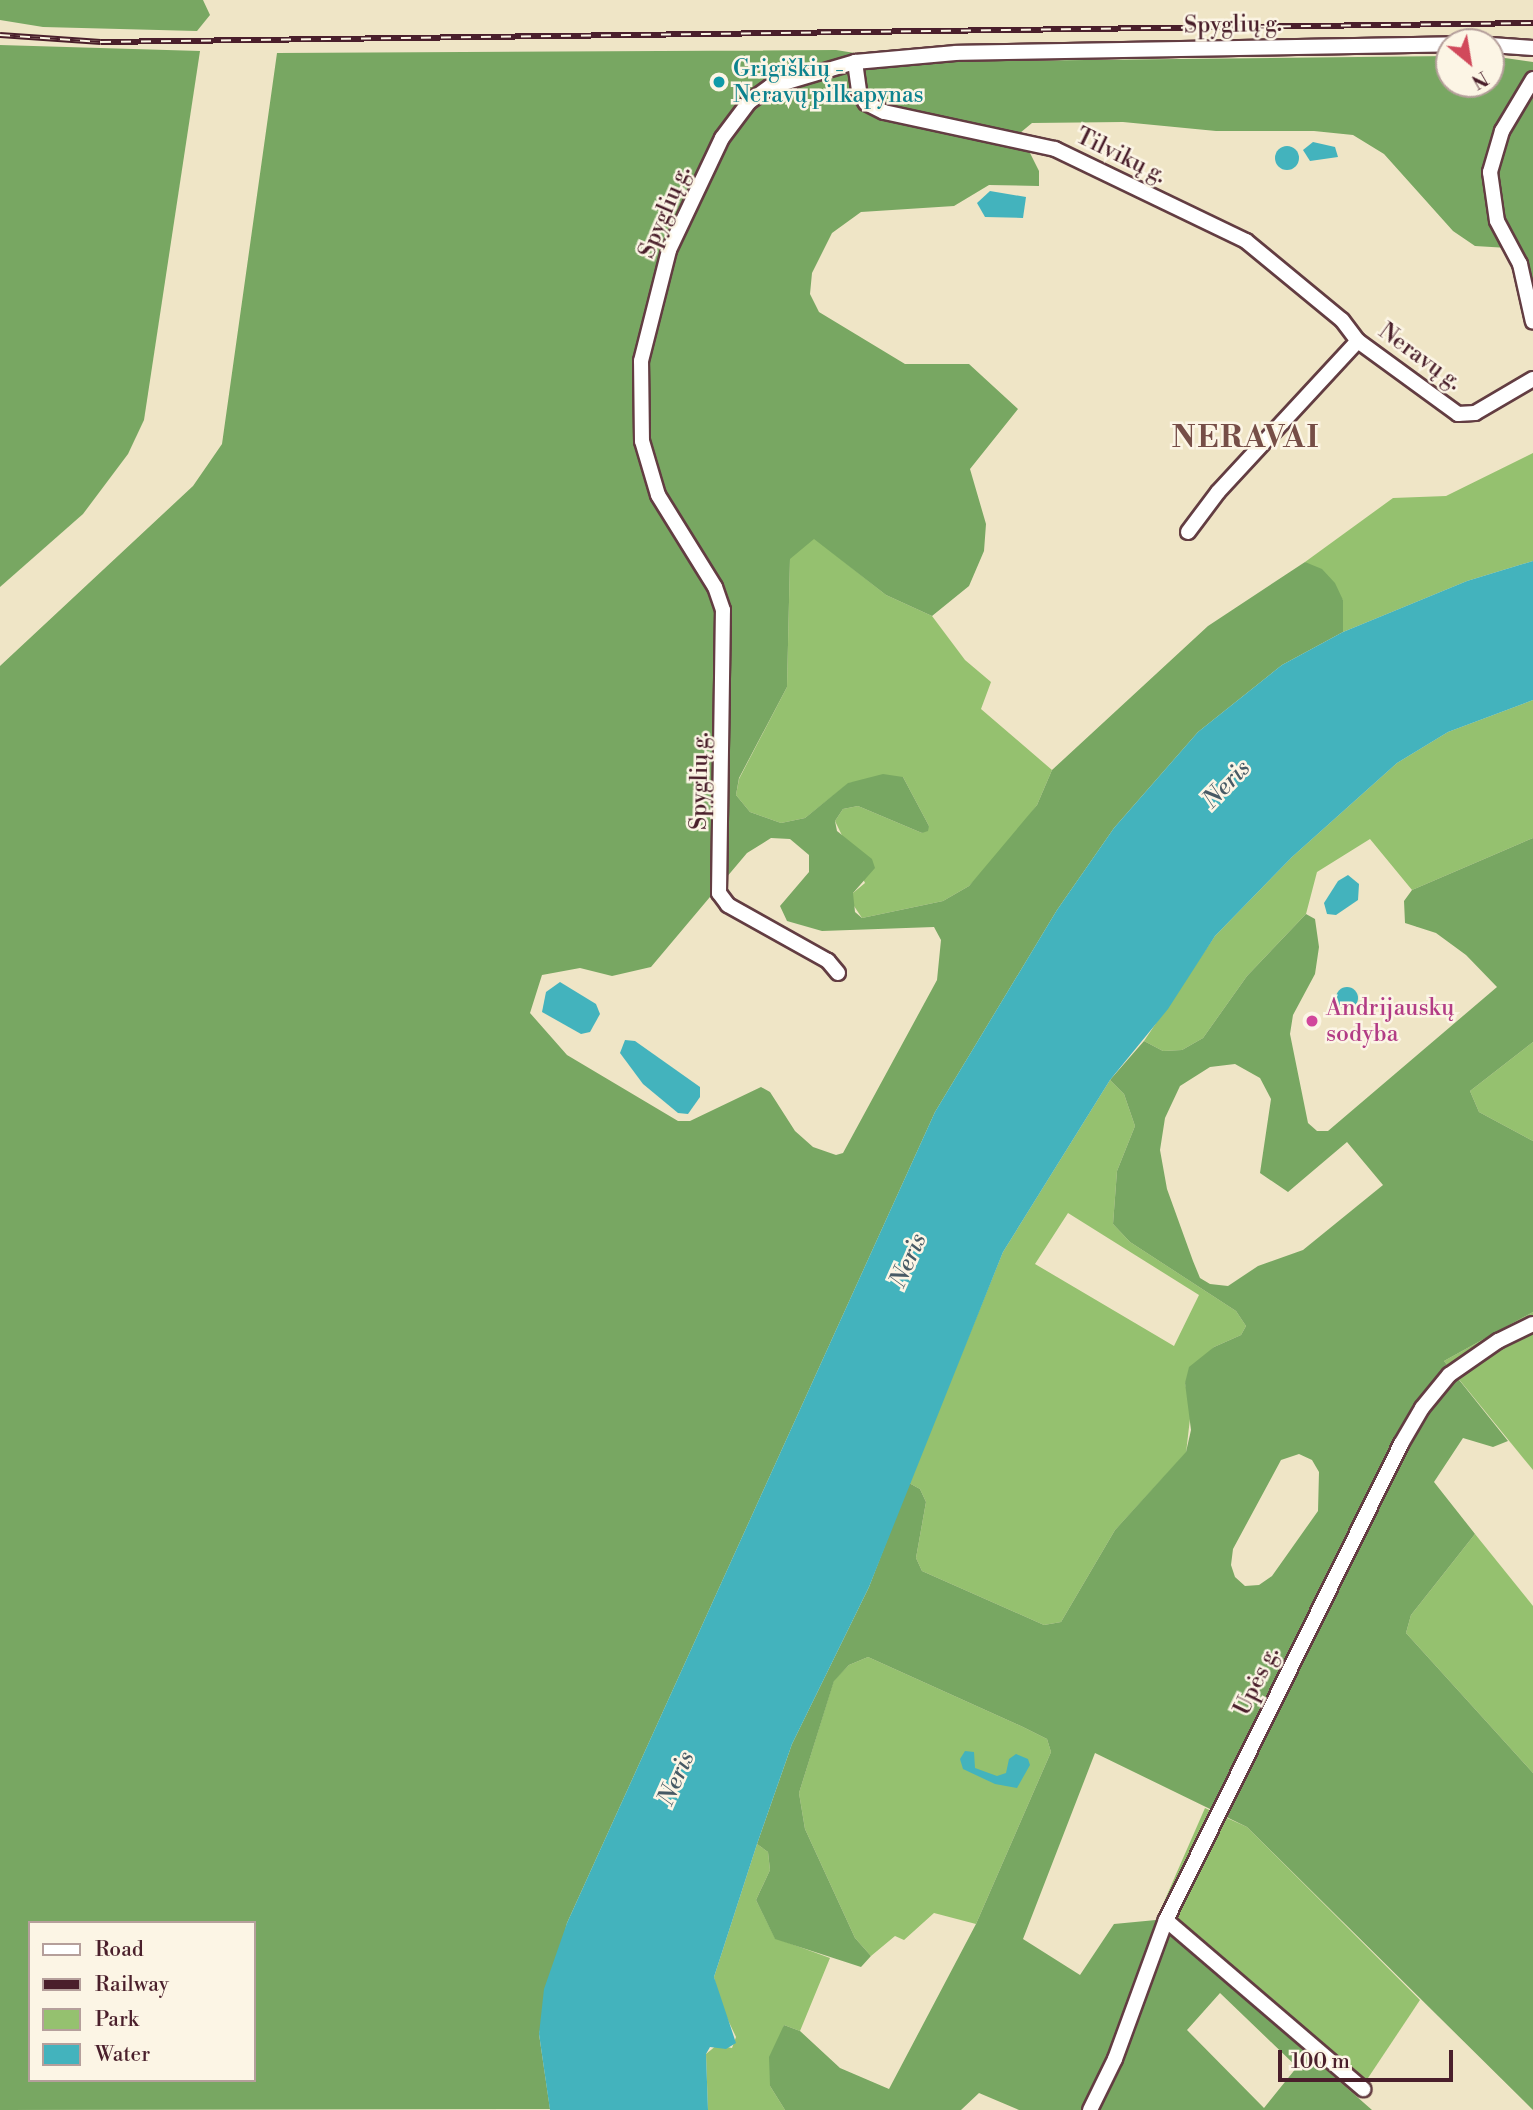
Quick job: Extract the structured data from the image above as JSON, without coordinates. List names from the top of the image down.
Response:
{
  "streets": {
    "street": [
      "Spyglių g.",
      "Tilvikų g.",
      "Neravų g.",
      "Upės g."
    ]
  },
  "crossings": [
    ["Spyglių g.", "Tilvikų g."],
    ["Tilvikų g.", "Neravų g."]
  ],
  "districts": ["NERAVAI"],
  "water": ["Neris"],
  "places": ["Grigiškių - Neravų pilkapynas", "Andrijauskų sodyba"],
  "legend": [
    "Road",
    "Railway",
    "Park",
    "Water"
  ],
  "scale_bar": "100 m",
  "north": "bottom right"
}
